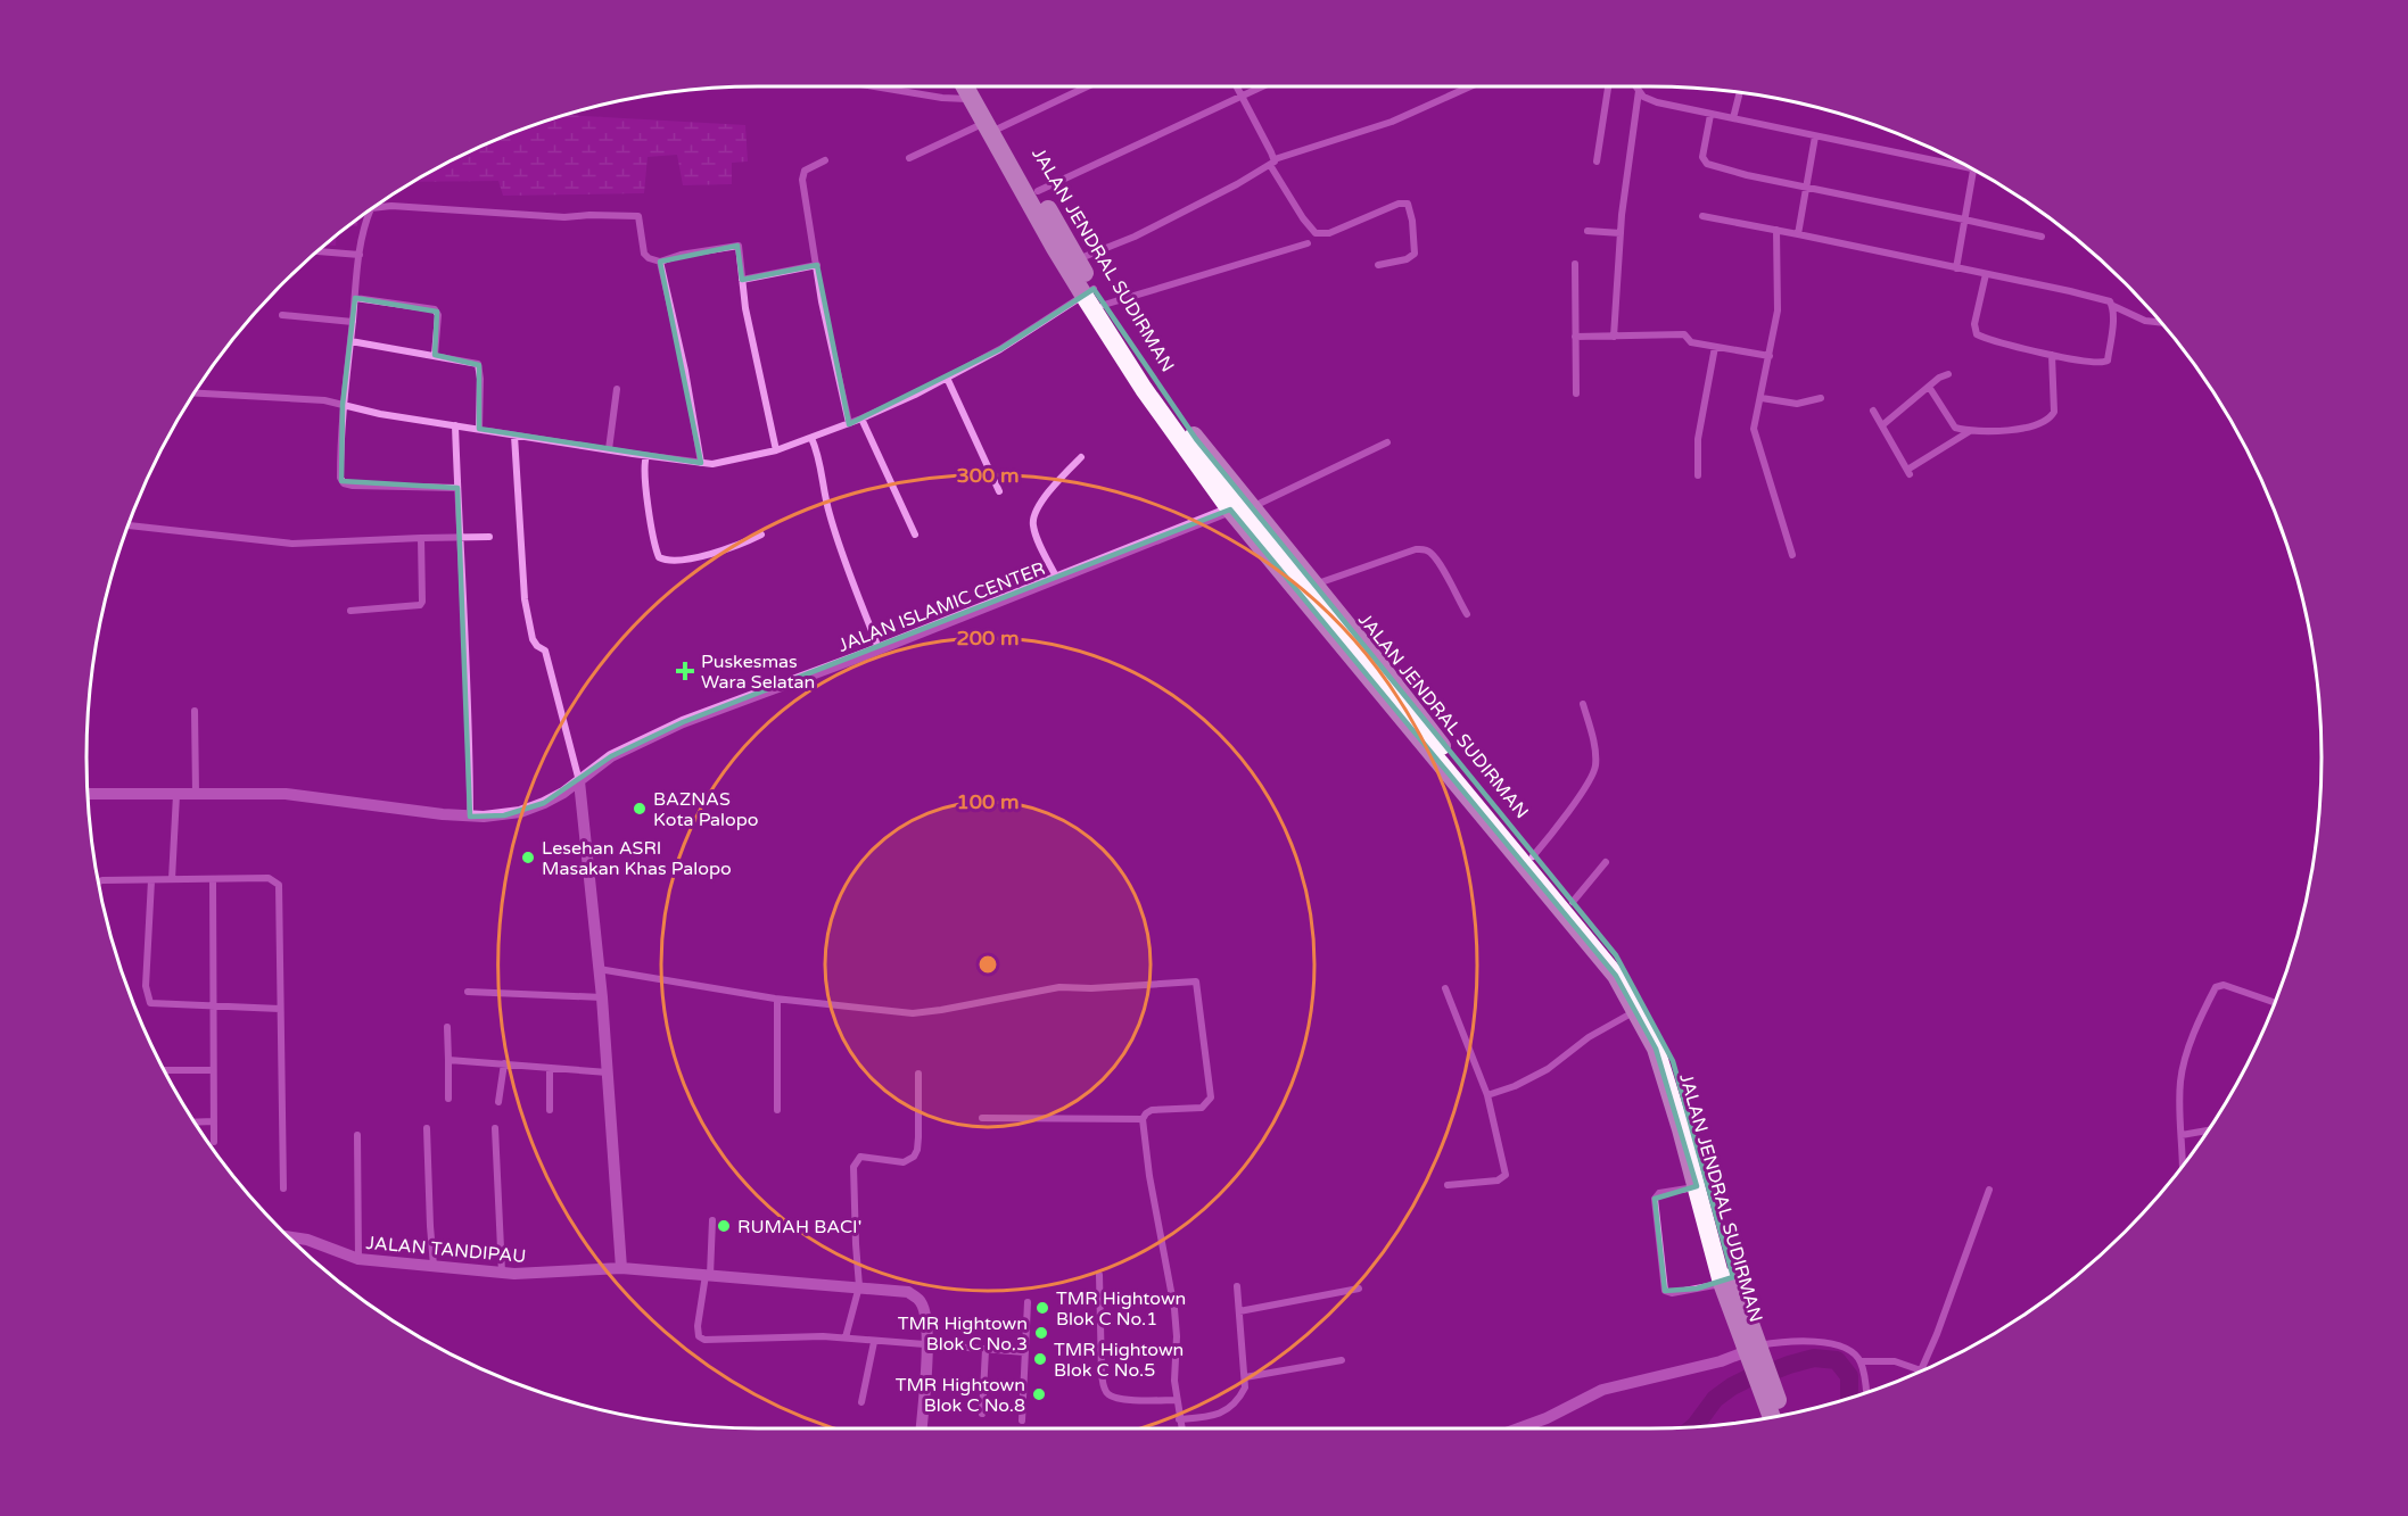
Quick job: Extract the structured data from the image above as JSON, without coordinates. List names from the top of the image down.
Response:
{
  "streets": {
    "highway": ["JALAN JENDRAL SUDIRMAN"],
    "street": ["JALAN ISLAMIC CENTER", "JALAN TANDIPAU"]
  },
  "crossings": [
    ["JALAN JENDRAL SUDIRMAN", "JALAN ISLAMIC CENTER"]
  ],
  "places": {
    "health": ["Puskesmas Wara Selatan"],
    "other": [
      "BAZNAS Kota Palopo",
      "Lesehan ASRI Masakan Khas Palopo",
      "RUMAH BACI'",
      "TMR Hightown Blok C No.1",
      "TMR Hightown Blok C No.3",
      "TMR Hightown Blok C No.5",
      "TMR Hightown Blok C No.8"
    ]
  },
  "rings": ["300 m", "200 m", "100 m"]
}
